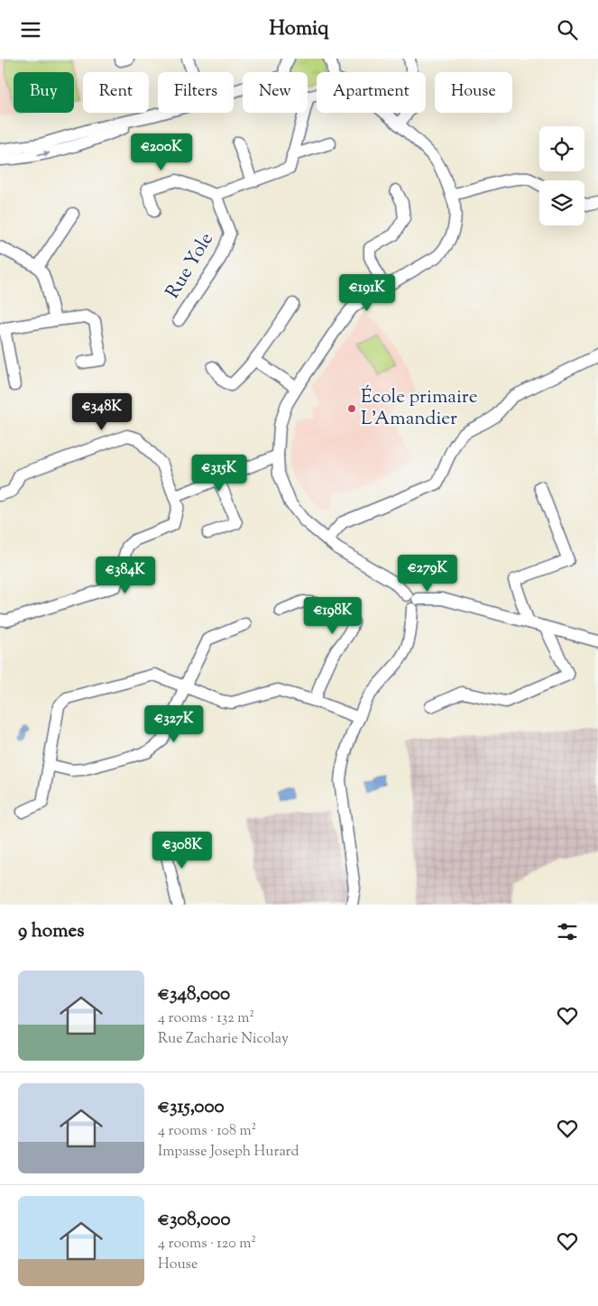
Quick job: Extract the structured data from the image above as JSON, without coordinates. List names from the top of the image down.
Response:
{
  "streets": {
    "street": ["Rue Yole"]
  },
  "places": ["École primaire L'Amandier"],
  "page": {
    "header": "Homiq",
    "chip": [
      "Buy",
      "Rent",
      "Filters",
      "New",
      "Apartment",
      "House"
    ],
    "price": [
      "€200K",
      "€191K",
      "€348K",
      "€315K",
      "€279K",
      "€384K",
      "€198K",
      "€327K",
      "€308K"
    ],
    "heading": "9 homes",
    "list": [
      {
        "name": "€348,000",
        "note": "4 rooms · 132 m² · Rue Zacharie Nicolay"
      },
      {
        "name": "€315,000",
        "note": "4 rooms · 108 m² · Impasse Joseph Hurard"
      },
      {
        "name": "€308,000",
        "note": "4 rooms · 120 m² · House"
      }
    ]
  }
}
